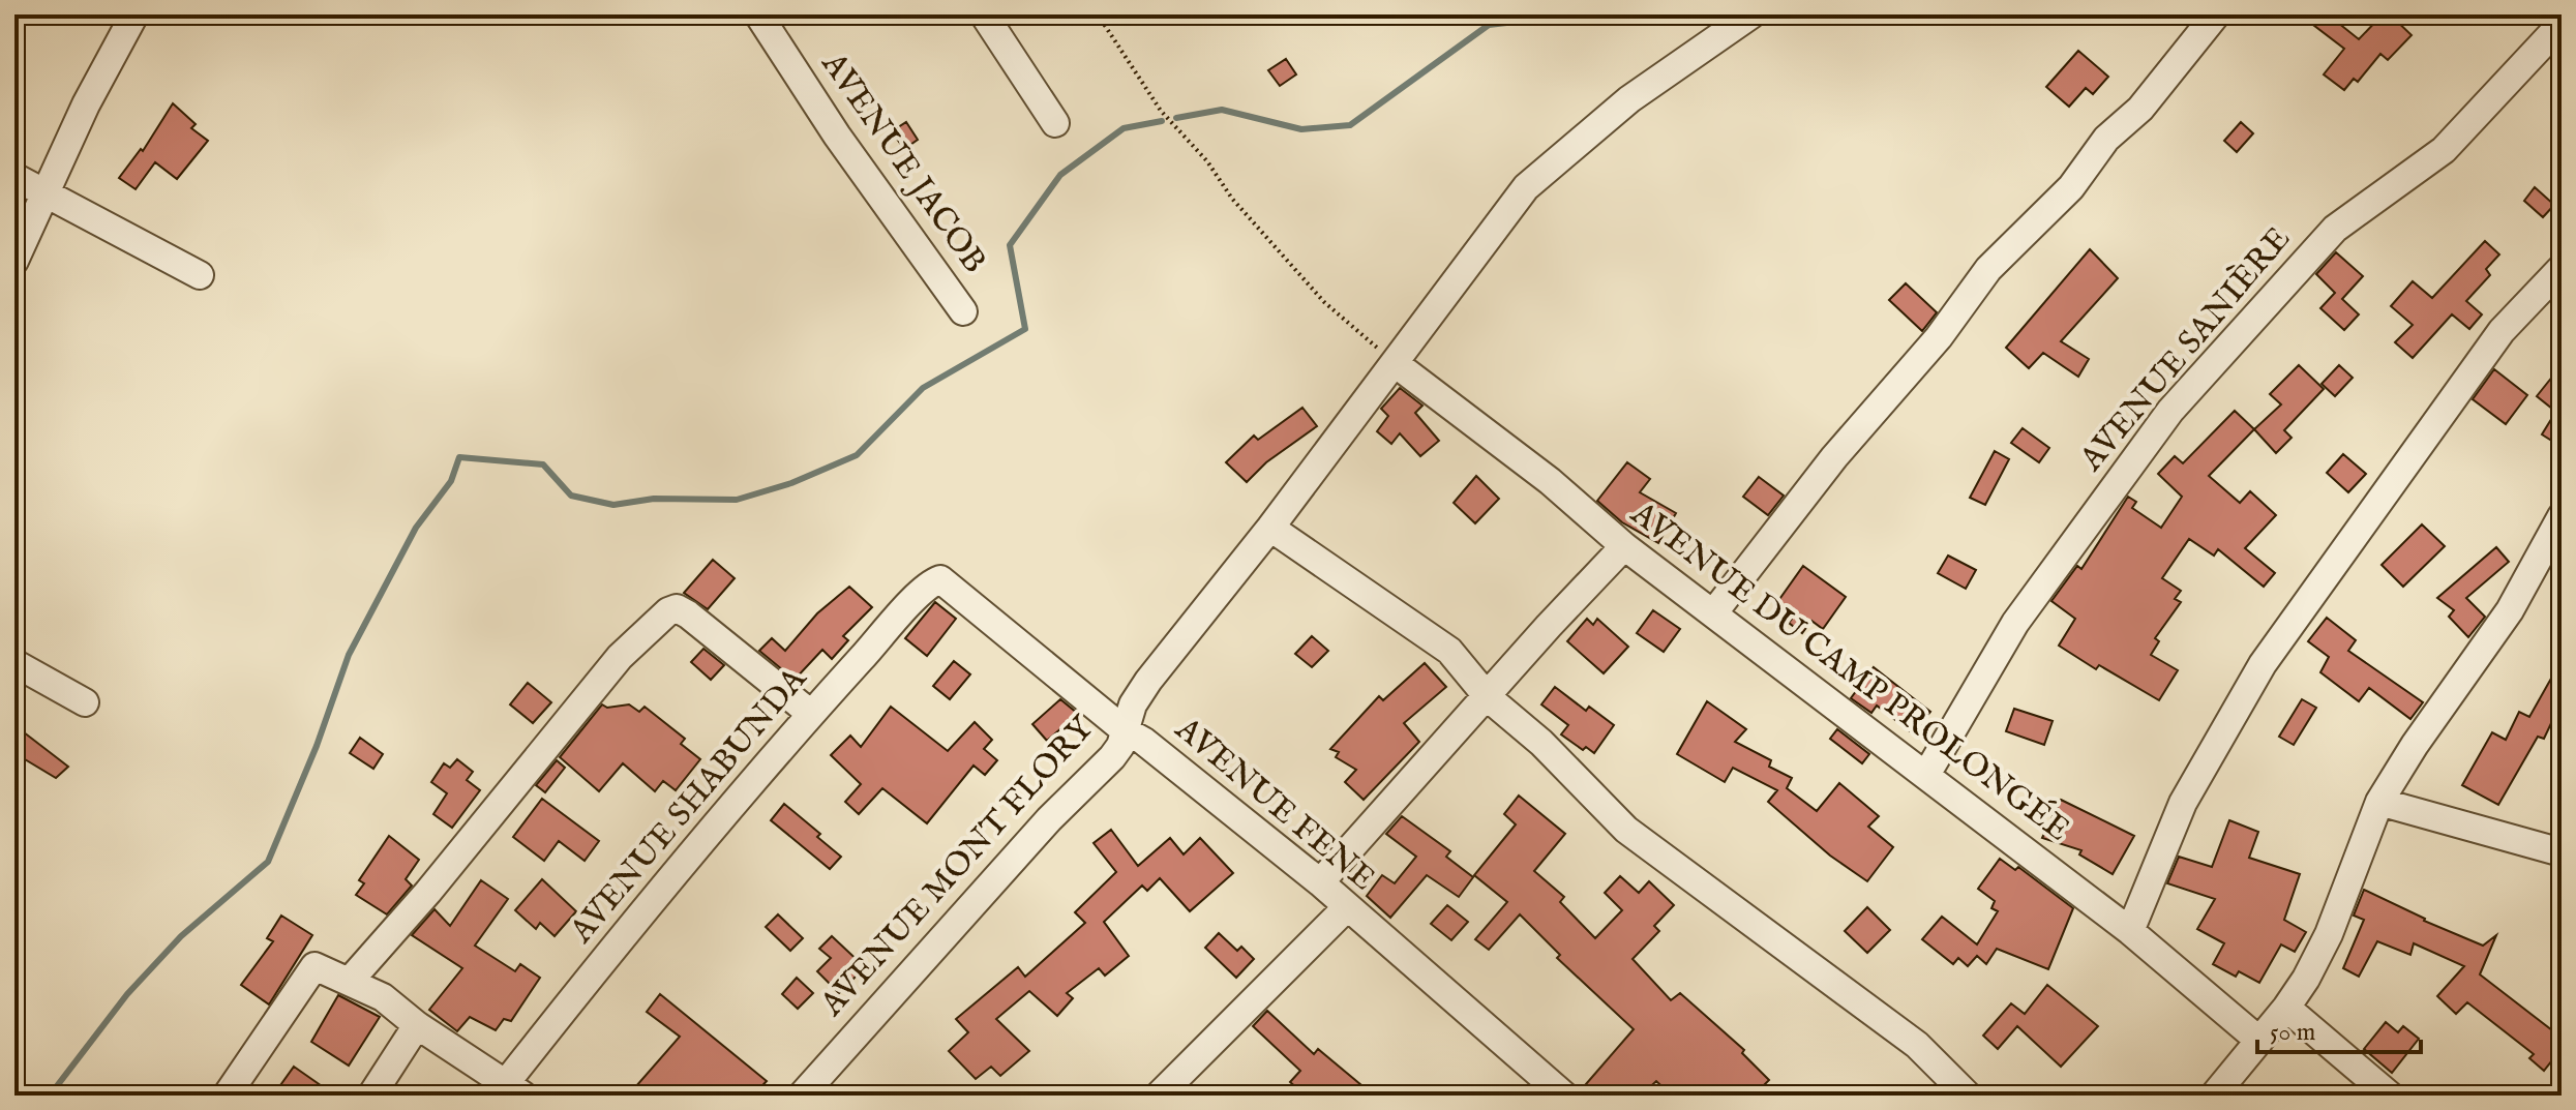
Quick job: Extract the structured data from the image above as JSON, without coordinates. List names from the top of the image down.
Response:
{
  "streets": {
    "street": [
      "AVENUE JACOB",
      "AVENUE SANIÈRE",
      "AVENUE DU CAMP PROLONGÉE",
      "AVENUE FENE",
      "AVENUE SHABUNDA",
      "AVENUE MONT FLORY"
    ]
  },
  "crossings": [
    ["AVENUE SANIÈRE", "AVENUE DU CAMP PROLONGÉE"],
    ["AVENUE DU CAMP PROLONGÉE", "AVENUE MONT FLORY"],
    ["AVENUE FENE", "AVENUE SHABUNDA"],
    ["AVENUE FENE", "AVENUE MONT FLORY"]
  ],
  "scale_bar": "50 m"
}
